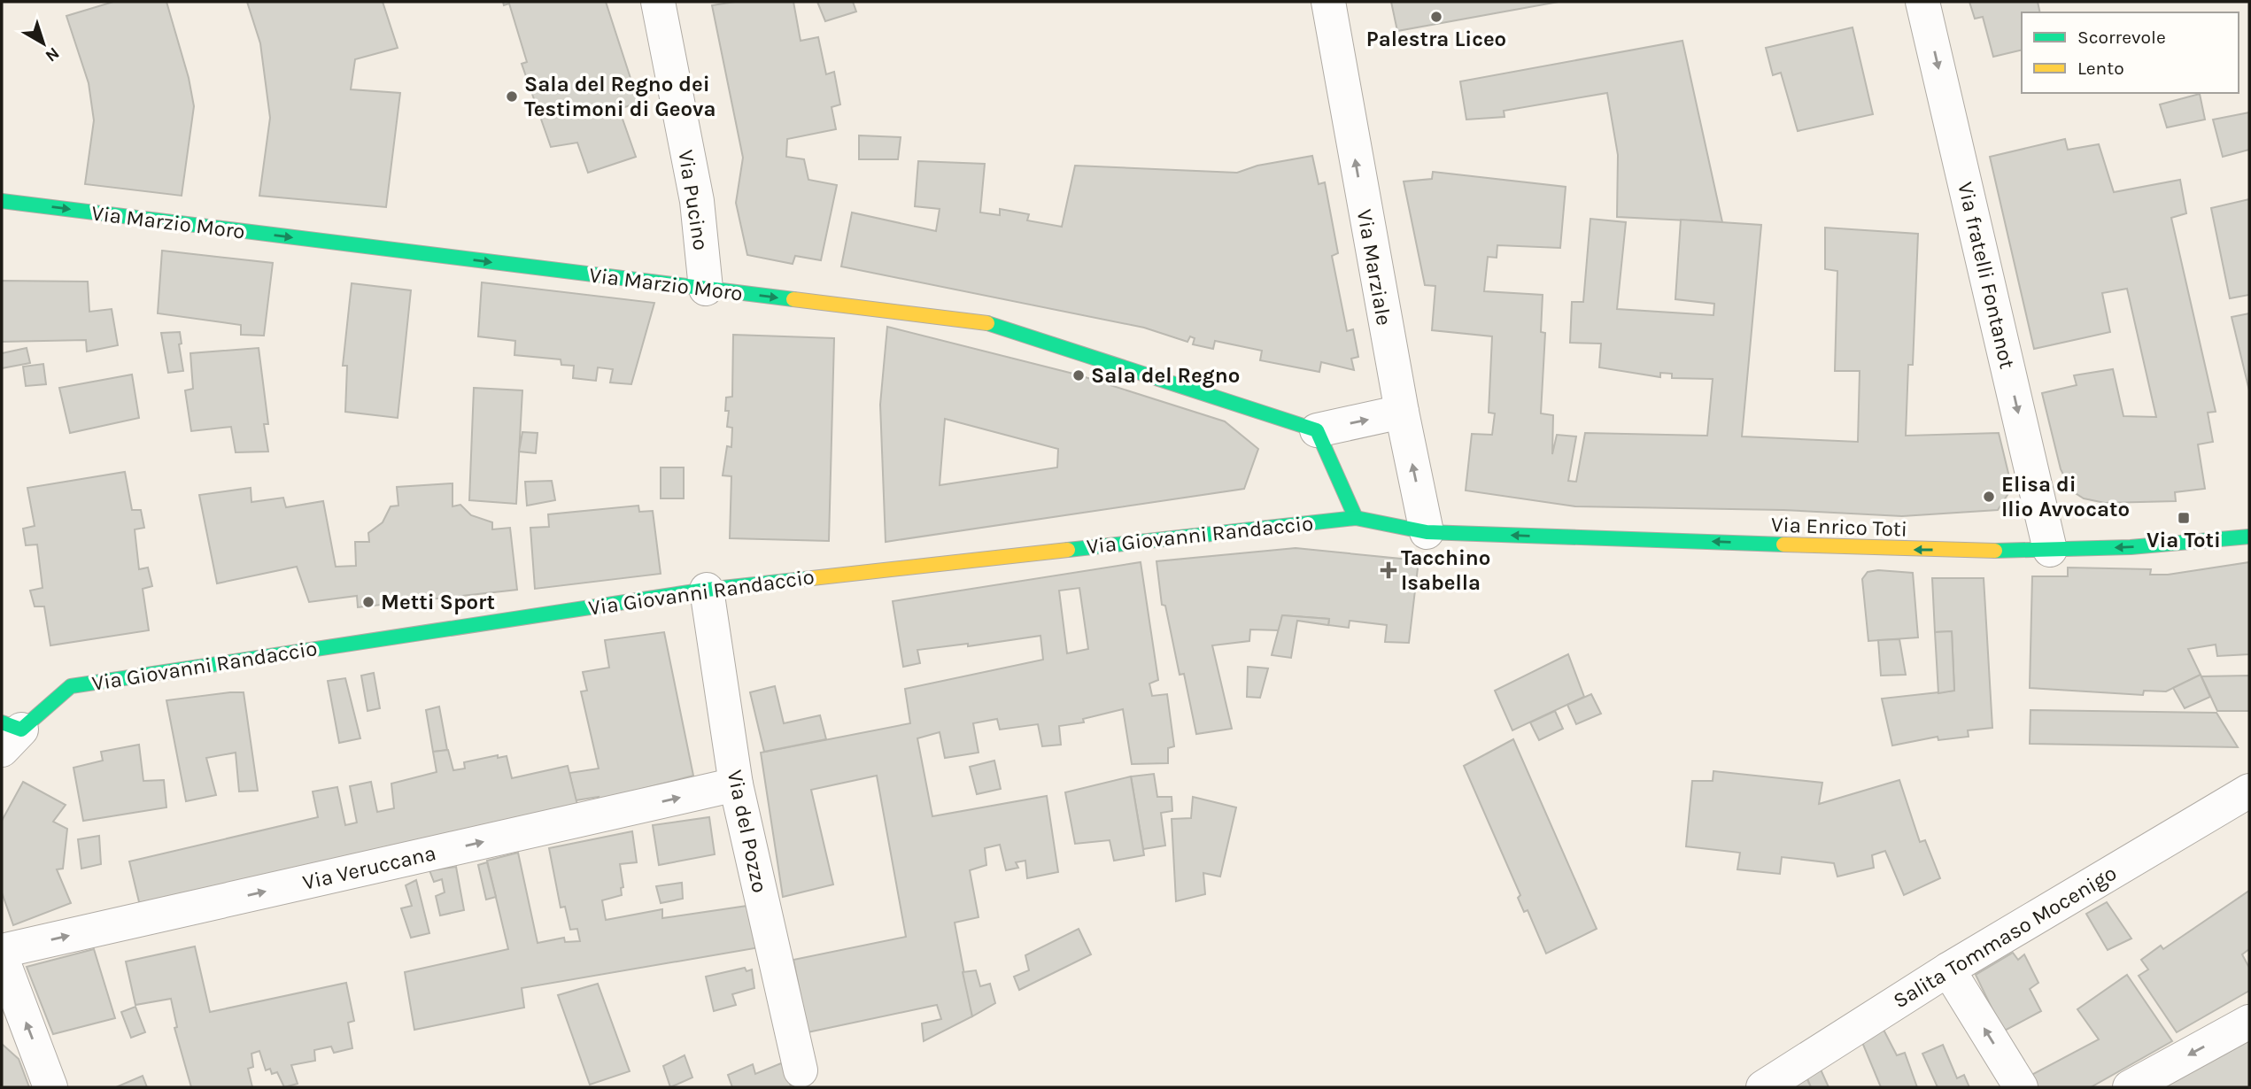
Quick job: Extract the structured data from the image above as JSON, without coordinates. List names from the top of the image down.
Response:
{
  "streets": {
    "street": [
      "Via Pucino",
      "Via Marzio Moro",
      "Via Marziale",
      "Via fratelli Fontanot",
      "Via Enrico Toti",
      "Via Giovanni Randaccio",
      "Via del Pozzo",
      "Via Veruccana",
      "Salita Tommaso Mocenigo"
    ]
  },
  "crossings": [
    ["Via Pucino", "Via Marzio Moro"],
    ["Via Marziale", "Via Enrico Toti"],
    ["Via Marziale", "Via Giovanni Randaccio"],
    ["Via fratelli Fontanot", "Via Enrico Toti"],
    ["Via Enrico Toti", "Via Giovanni Randaccio"],
    ["Via Giovanni Randaccio", "Via del Pozzo"],
    ["Via del Pozzo", "Via Veruccana"]
  ],
  "one_way": [
    "Via Marzio Moro",
    "Via Marziale",
    "Via fratelli Fontanot",
    "Via Enrico Toti",
    "Via Veruccana"
  ],
  "places": {
    "other": [
      "Palestra Liceo",
      "Sala del Regno dei Testimoni di Geova",
      "Sala del Regno",
      "Elisa di Ilio Avvocato",
      "Metti Sport"
    ],
    "transit": ["Via Toti"],
    "health": ["Tacchino Isabella"]
  },
  "legend": ["Scorrevole", "Lento"],
  "north": "bottom right"
}
